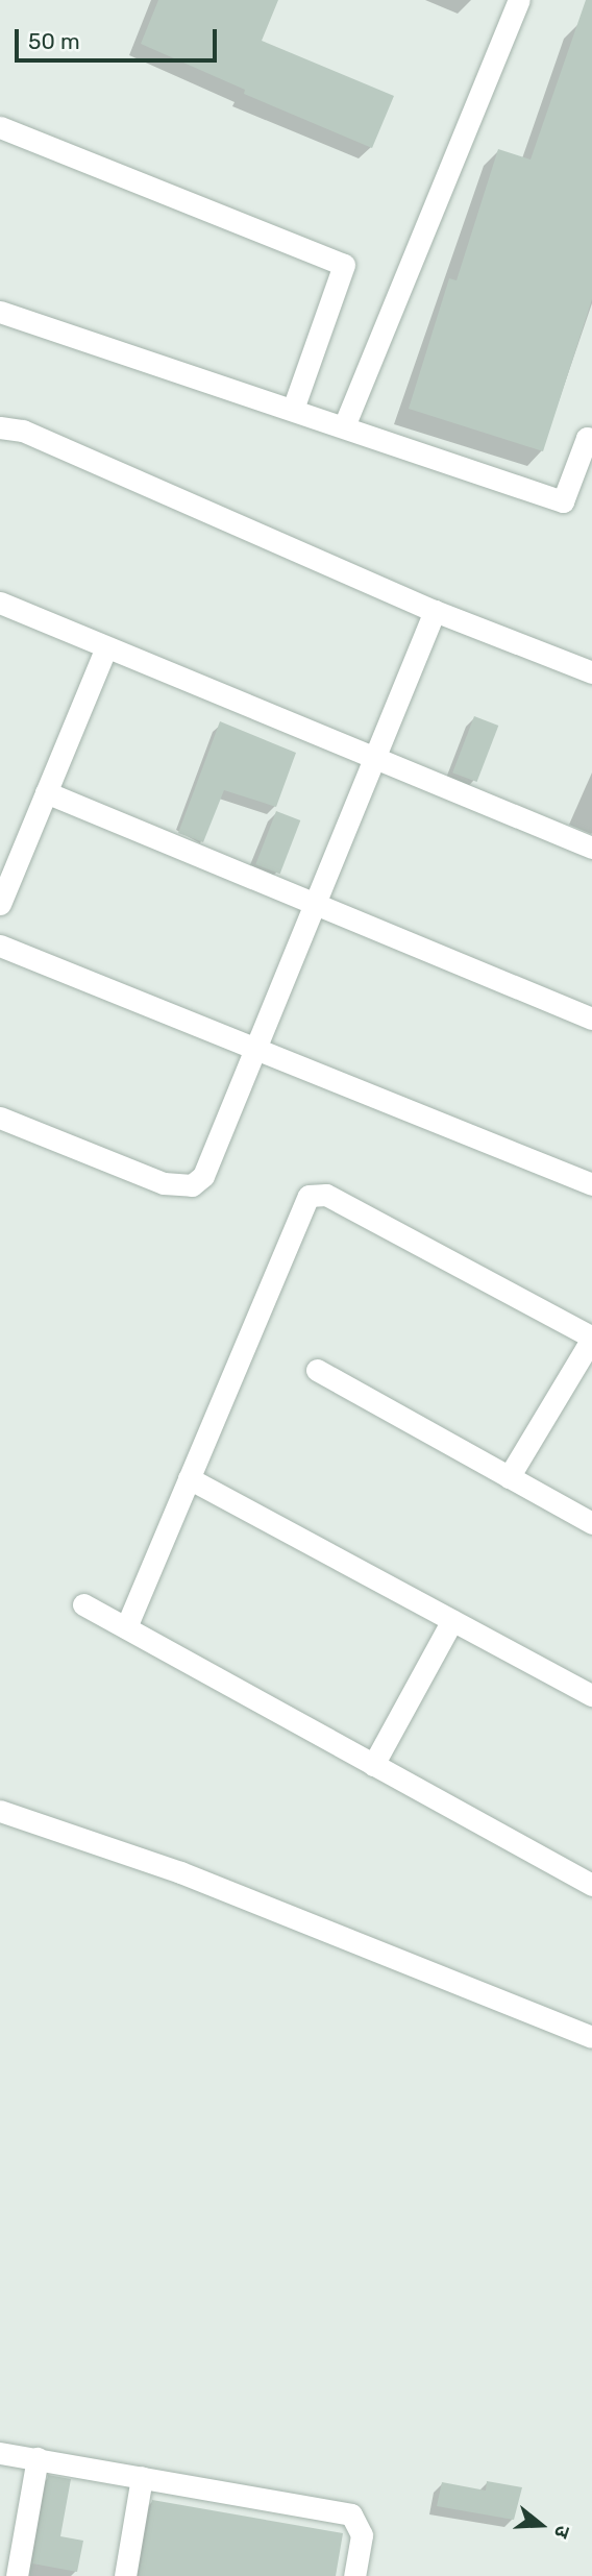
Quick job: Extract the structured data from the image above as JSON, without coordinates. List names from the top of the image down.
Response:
{
  "scale_bar": "50 m",
  "north": "right"
}
